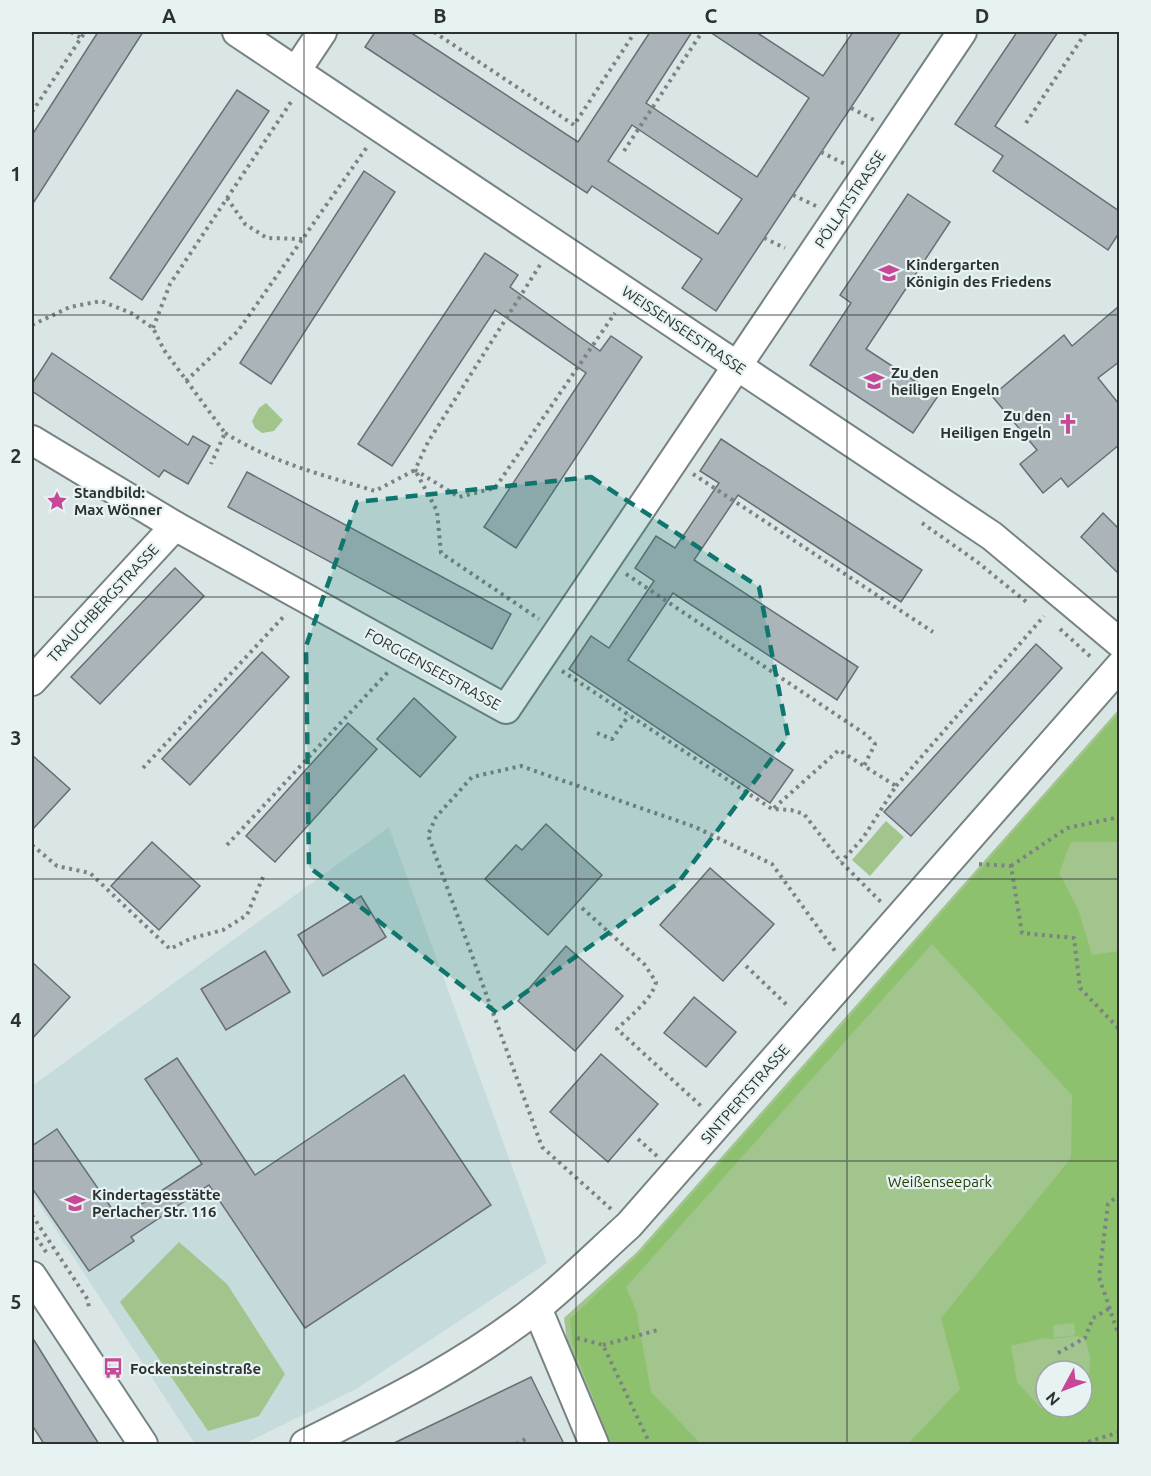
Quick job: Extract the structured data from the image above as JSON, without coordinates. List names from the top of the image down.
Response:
{
  "streets": {
    "street": [
      "PÖLLATSTRASSE",
      "WEISSENSEESTRASSE",
      "TRAUCHBERGSTRASSE",
      "FORGGENSEESTRASSE",
      "SINTPERTSTRASSE"
    ]
  },
  "crossings": [
    ["PÖLLATSTRASSE", "WEISSENSEESTRASSE"],
    ["PÖLLATSTRASSE", "FORGGENSEESTRASSE"],
    ["WEISSENSEESTRASSE", "FORGGENSEESTRASSE"],
    ["TRAUCHBERGSTRASSE", "FORGGENSEESTRASSE"]
  ],
  "parks": ["Weißenseepark"],
  "places": {
    "school or university": ["Kindergarten Königin des Friedens", "Zu den heiligen Engeln", "Kindertagesstätte Perlacher Str. 116"],
    "church": ["Zu den Heiligen Engeln"],
    "place": ["Standbild: Max Wönner"],
    "bus stop": ["Fockensteinstraße"]
  },
  "north": "bottom left",
  "grid": {
    "columns": [
      "A",
      "B",
      "C",
      "D"
    ],
    "rows": [
      "1",
      "2",
      "3",
      "4",
      "5"
    ]
  }
}
